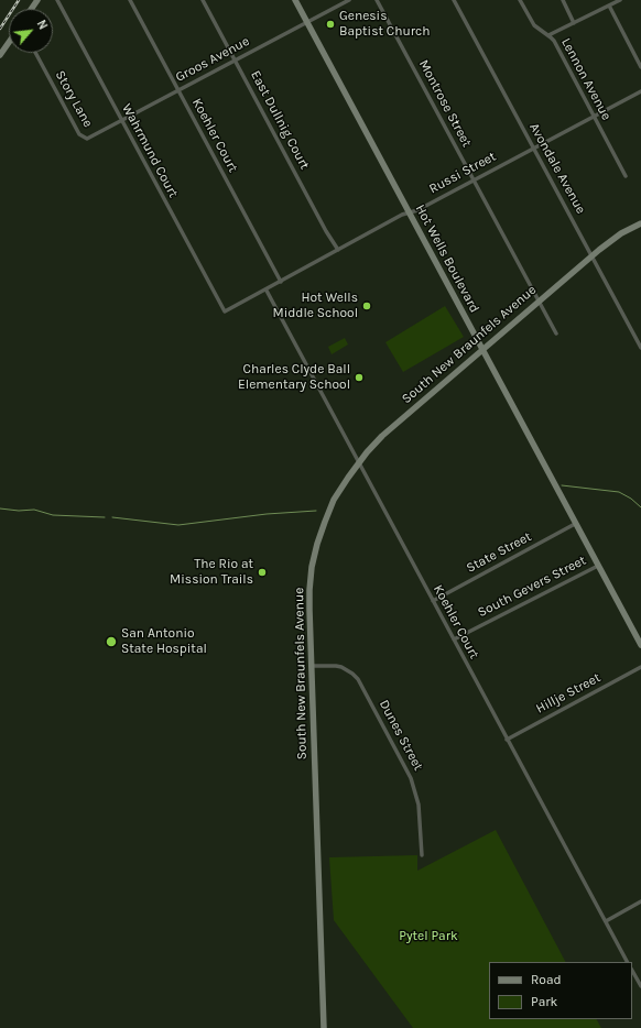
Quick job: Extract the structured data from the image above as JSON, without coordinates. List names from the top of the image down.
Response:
{
  "streets": {
    "main road": ["Hot Wells Boulevard", "South New Braunfels Avenue"],
    "street": [
      "Groos Avenue",
      "Lennon Avenue",
      "Story Lane",
      "Montrose Street",
      "East Dullnig Court",
      "Koehler Court",
      "Wahrmund Court",
      "Avondale Avenue",
      "Russi Street",
      "State Street",
      "South Gevers Street",
      "Hillje Street",
      "Dunes Street"
    ]
  },
  "crossings": [
    ["Groos Avenue", "Story Lane"],
    ["Groos Avenue", "East Dullnig Court"],
    ["Groos Avenue", "Koehler Court"],
    ["Groos Avenue", "Wahrmund Court"],
    ["Groos Avenue", "Hot Wells Boulevard"],
    ["Lennon Avenue", "Russi Street"],
    ["Montrose Street", "Russi Street"],
    ["Montrose Street", "South New Braunfels Avenue"],
    ["East Dullnig Court", "Russi Street"],
    ["Koehler Court", "Russi Street"],
    ["Koehler Court", "South New Braunfels Avenue"],
    ["Koehler Court", "State Street"],
    ["Koehler Court", "South Gevers Street"],
    ["Koehler Court", "Hillje Street"],
    ["Wahrmund Court", "Russi Street"],
    ["Avondale Avenue", "Russi Street"],
    ["Avondale Avenue", "South New Braunfels Avenue"],
    ["Russi Street", "Hot Wells Boulevard"],
    ["Hot Wells Boulevard", "South New Braunfels Avenue"],
    ["Hot Wells Boulevard", "State Street"],
    ["Hot Wells Boulevard", "South Gevers Street"],
    ["South New Braunfels Avenue", "Dunes Street"]
  ],
  "parks": ["Pytel Park"],
  "places": [
    "Genesis Baptist Church",
    "Hot Wells Middle School",
    "Charles Clyde Ball Elementary School",
    "The Rio at Mission Trails",
    "San Antonio State Hospital"
  ],
  "legend": ["Road", "Park"],
  "north": "top right"
}
